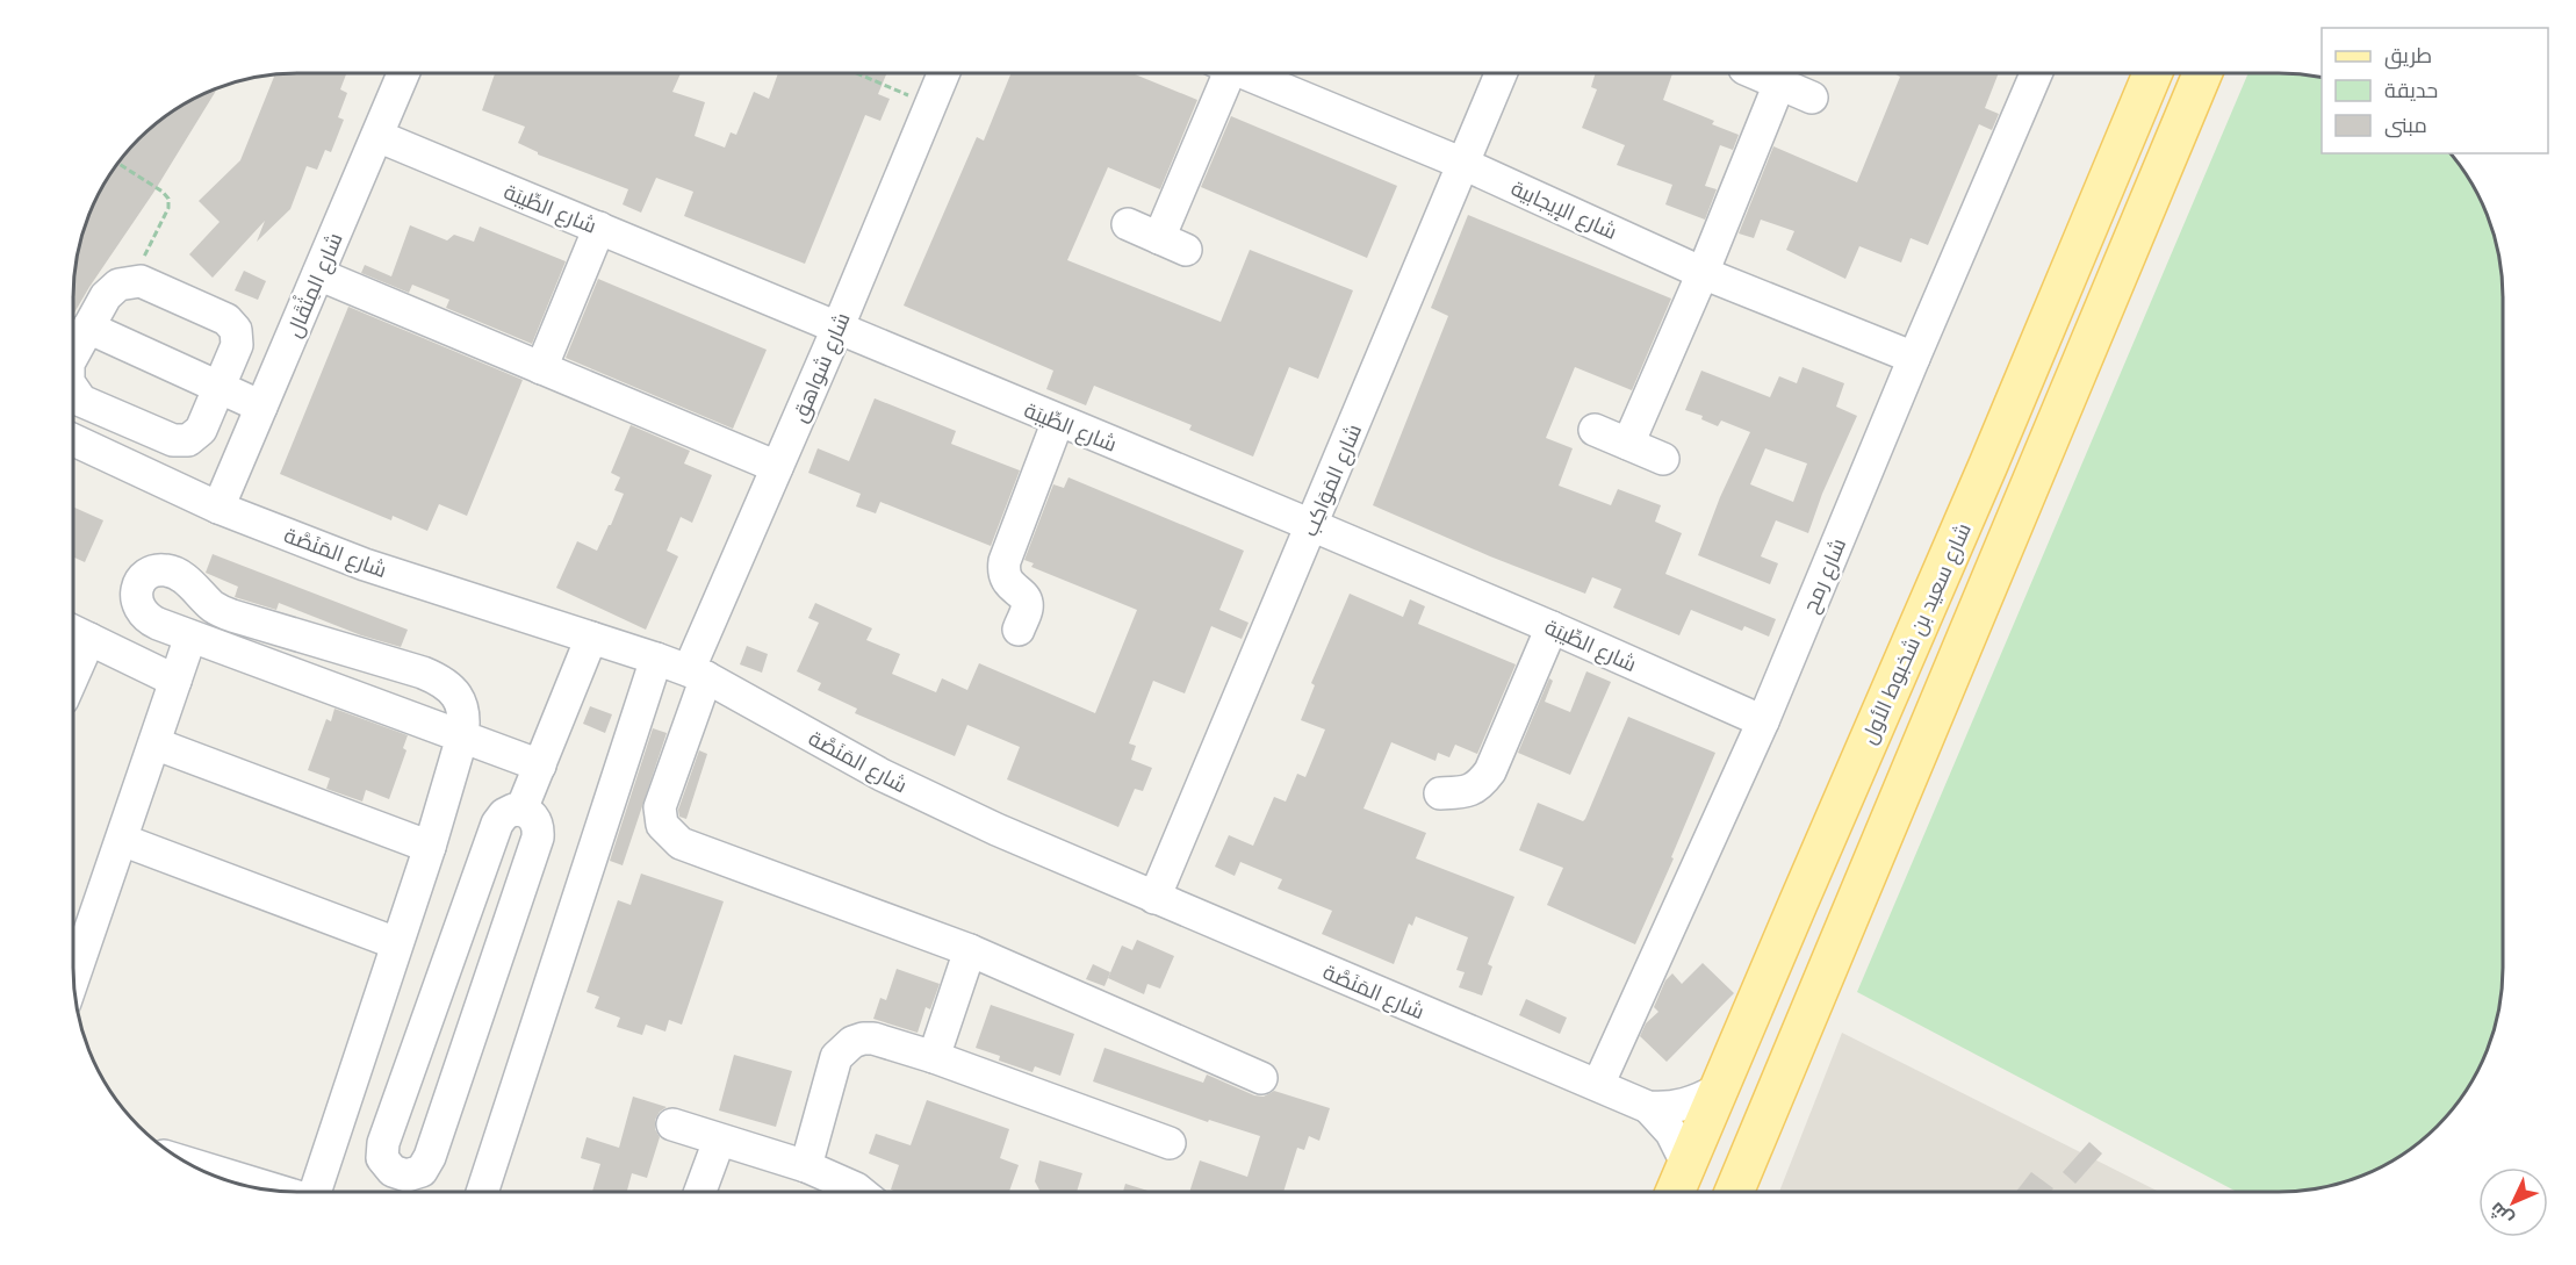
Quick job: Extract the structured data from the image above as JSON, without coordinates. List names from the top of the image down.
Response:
{
  "streets": {
    "main road": ["شارع سعيد بن شخبوط الأول"],
    "street": [
      "شارع الطِّيبَة",
      "شارع الإيجابية",
      "شارع المِثْقَال",
      "شارع شواهق",
      "شارع المَوَاكِب",
      "شارع المَنَصَّة",
      "شارع رمح"
    ]
  },
  "crossings": [
    ["شارع الطِّيبَة", "شارع المِثْقَال"],
    ["شارع الطِّيبَة", "شارع شواهق"],
    ["شارع الطِّيبَة", "شارع المَوَاكِب"],
    ["شارع الطِّيبَة", "شارع رمح"],
    ["شارع الإيجابية", "شارع المَوَاكِب"],
    ["شارع الإيجابية", "شارع رمح"],
    ["شارع المِثْقَال", "شارع المَنَصَّة"],
    ["شارع شواهق", "شارع المَنَصَّة"],
    ["شارع المَوَاكِب", "شارع المَنَصَّة"],
    ["شارع المَنَصَّة", "شارع رمح"],
    ["شارع المَنَصَّة", "شارع سعيد بن شخبوط الأول"]
  ],
  "legend": ["طريق", "حديقة", "مبنى"],
  "north": "bottom left"
}
